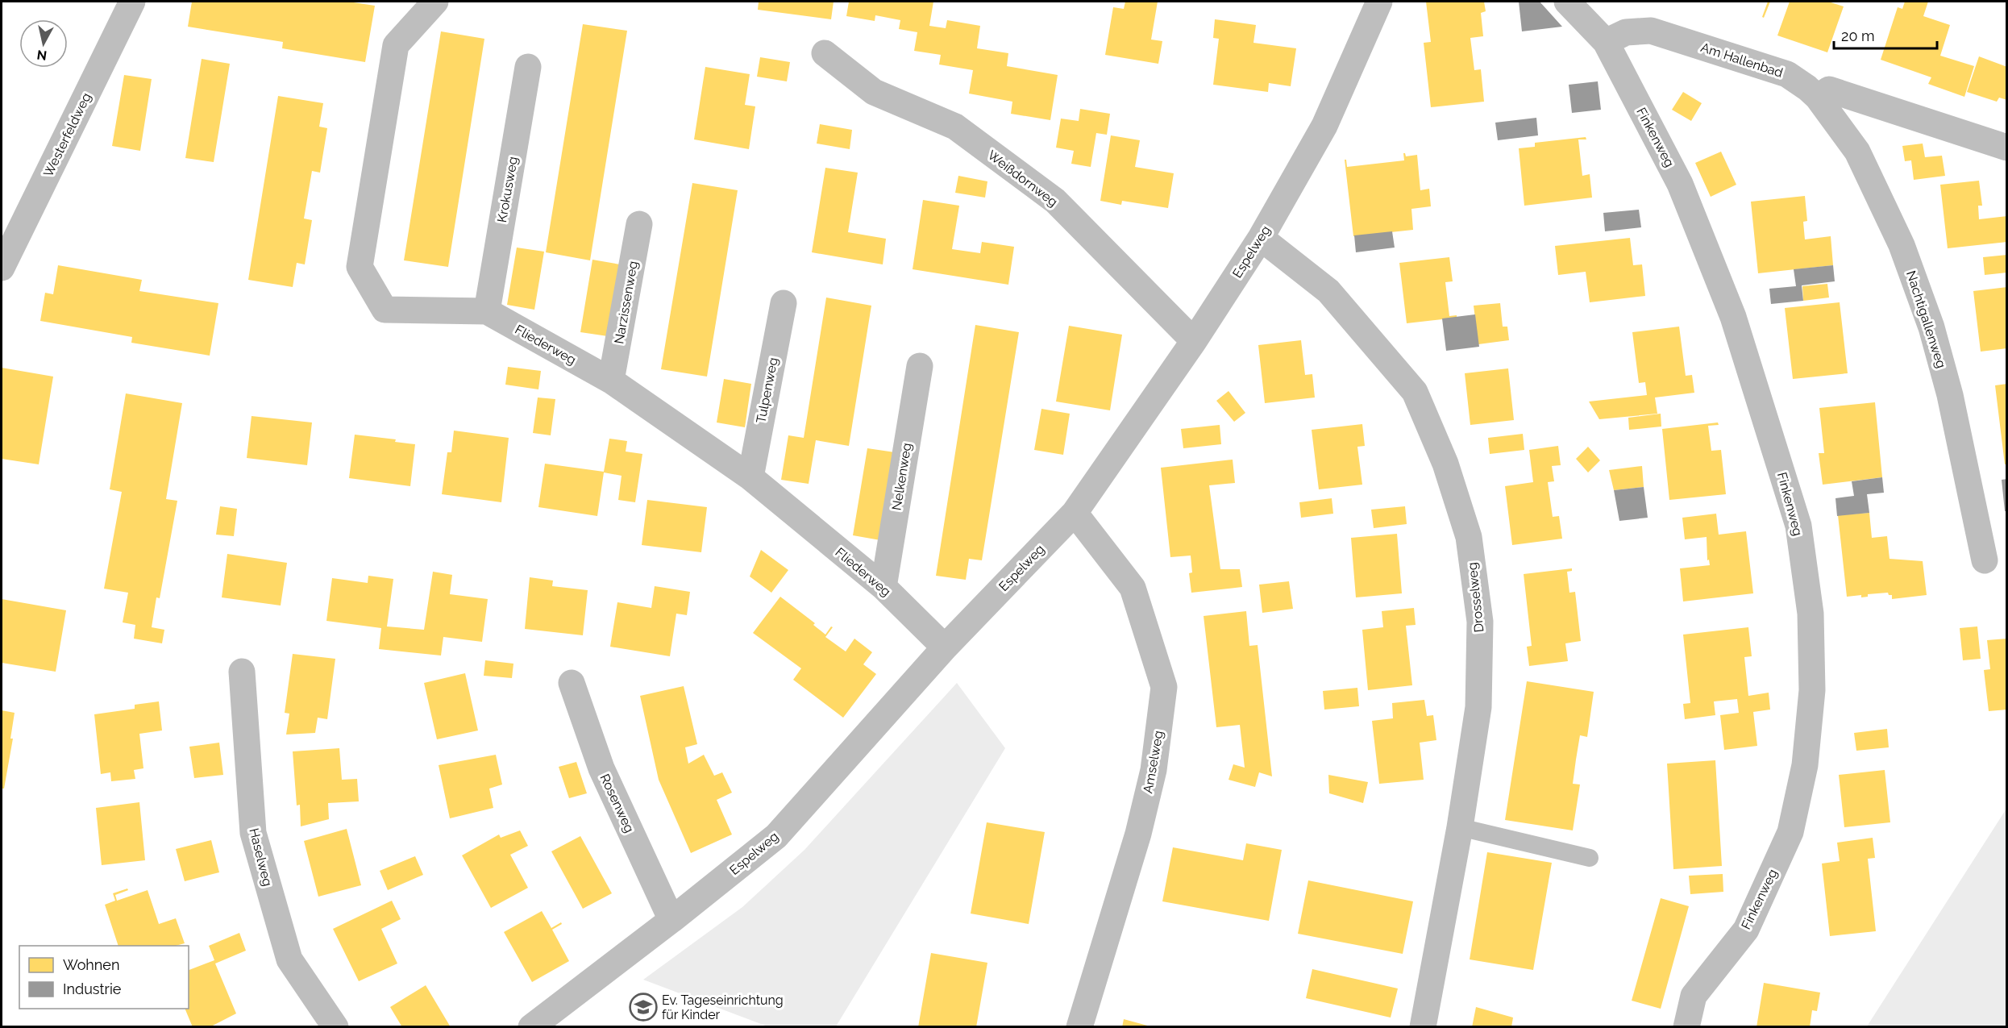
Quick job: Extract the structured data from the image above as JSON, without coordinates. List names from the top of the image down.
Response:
{
  "streets": {
    "street": [
      "Am Hallenbad",
      "Westerfeldweg",
      "Finkenweg",
      "Weißdornweg",
      "Krokusweg",
      "Espelweg",
      "Narzissenweg",
      "Nachtigallenweg",
      "Fliederweg",
      "Tulpenweg",
      "Nelkenweg",
      "Drosselweg",
      "Amselweg",
      "Rosenweg",
      "Haselweg"
    ]
  },
  "crossings": [
    ["Am Hallenbad", "Finkenweg"],
    ["Am Hallenbad", "Nachtigallenweg"],
    ["Weißdornweg", "Espelweg"],
    ["Krokusweg", "Fliederweg"],
    ["Espelweg", "Fliederweg"],
    ["Espelweg", "Drosselweg"],
    ["Espelweg", "Amselweg"],
    ["Espelweg", "Rosenweg"],
    ["Narzissenweg", "Fliederweg"],
    ["Fliederweg", "Tulpenweg"],
    ["Fliederweg", "Nelkenweg"]
  ],
  "places": {
    "school or university": ["Ev. Tageseinrichtung für Kinder"]
  },
  "legend": ["Wohnen", "Industrie"],
  "scale_bar": "20 m",
  "north": "bottom"
}
